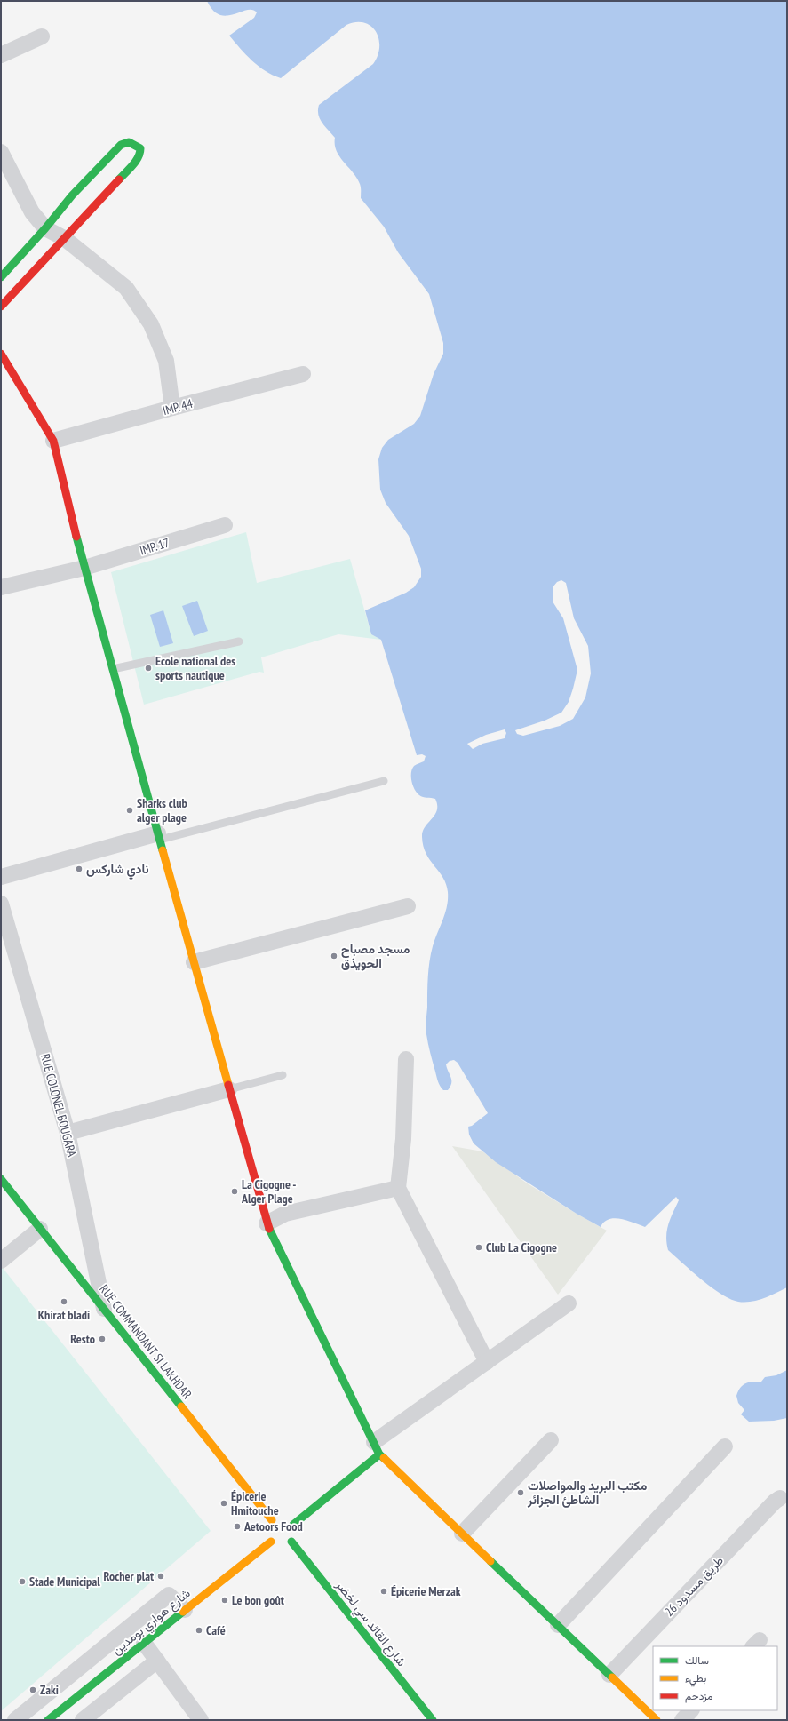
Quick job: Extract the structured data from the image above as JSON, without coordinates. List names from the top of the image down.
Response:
{
  "streets": {
    "street": [
      "IMP. 44",
      "IMP. 17",
      "RUE COLONEL BOUGARA",
      "RUE COMMANDANT SI LAKHDAR",
      "طريق مسدود 26",
      "شارع هواري بومدين",
      "شارع القائد سي لخضر"
    ]
  },
  "crossings": [
    ["RUE COLONEL BOUGARA", "RUE COMMANDANT SI LAKHDAR"],
    ["RUE COMMANDANT SI LAKHDAR", "شارع هواري بومدين"]
  ],
  "places": [
    "Ecole national des sports nautique",
    "Sharks club alger plage",
    "نادي شاركس",
    "مسجد مصباح الحويذق",
    "La Cigogne - Alger Plage",
    "Club La Cigogne",
    "Khirat bladi",
    "Resto",
    "مكتب البريد والمواصلات الشاطئ الجزائر",
    "Épicerie Hmitouche",
    "Aetoors Food",
    "Rocher plat",
    "Stade Municipal",
    "Épicerie Merzak",
    "Le bon goût",
    "Café",
    "Zaki"
  ],
  "legend": ["سالك", "بطيء", "مزدحم"]
}
